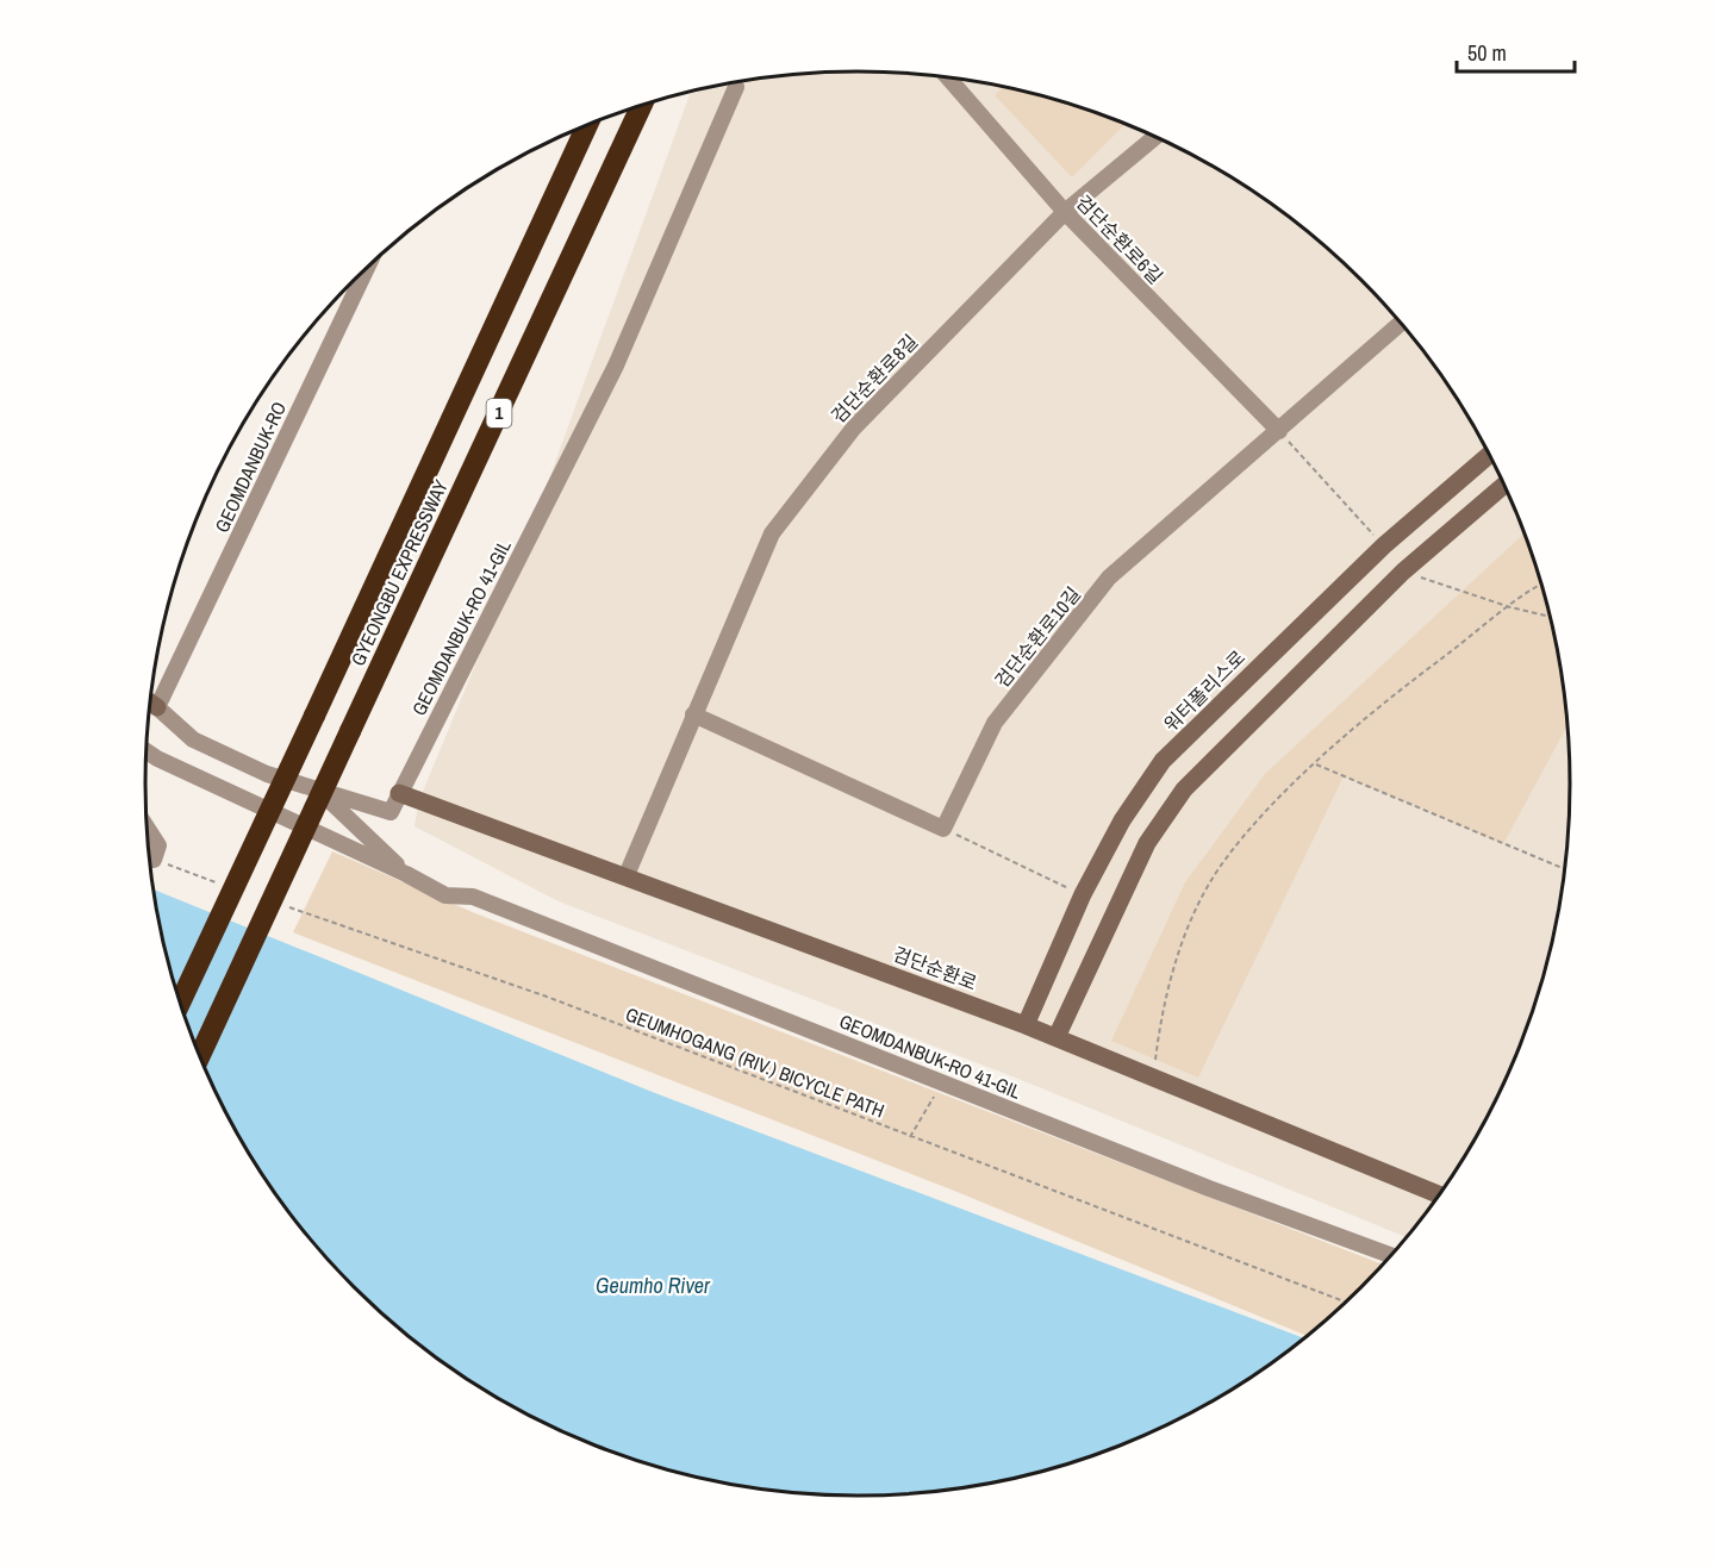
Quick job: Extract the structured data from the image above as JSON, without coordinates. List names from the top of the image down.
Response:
{
  "streets": {
    "highway": ["1", "GYEONGBU EXPRESSWAY"],
    "main road": ["워터폴리스로", "검단순환로"],
    "street": [
      "검단순환로6길",
      "검단순환로8길",
      "GEOMDANBUK-RO",
      "GEOMDANBUK-RO 41-GIL",
      "검단순환로10길"
    ],
    "path": ["GEUMHOGANG (RIV.) BICYCLE PATH"]
  },
  "crossings": [
    ["검단순환로6길", "검단순환로8길"],
    ["검단순환로6길", "검단순환로10길"],
    ["검단순환로8길", "검단순환로"],
    ["GEOMDANBUK-RO 41-GIL", "검단순환로"],
    ["워터폴리스로", "검단순환로"]
  ],
  "water": ["Geumho River"],
  "scale_bar": "50 m"
}
